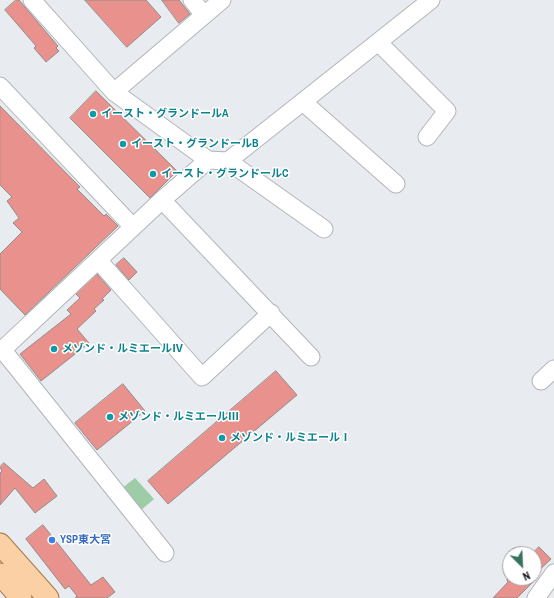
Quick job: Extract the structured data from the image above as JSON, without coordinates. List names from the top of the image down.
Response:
{
  "places": [
    "イースト・グランドールA",
    "イースト・グランドールB",
    "イースト・グランドールC",
    "メゾンド・ルミエールⅣ",
    "メゾンド・ルミエールⅢ",
    "メゾンド・ルミエールⅠ",
    "YSP東大宮"
  ],
  "north": "bottom right"
}
